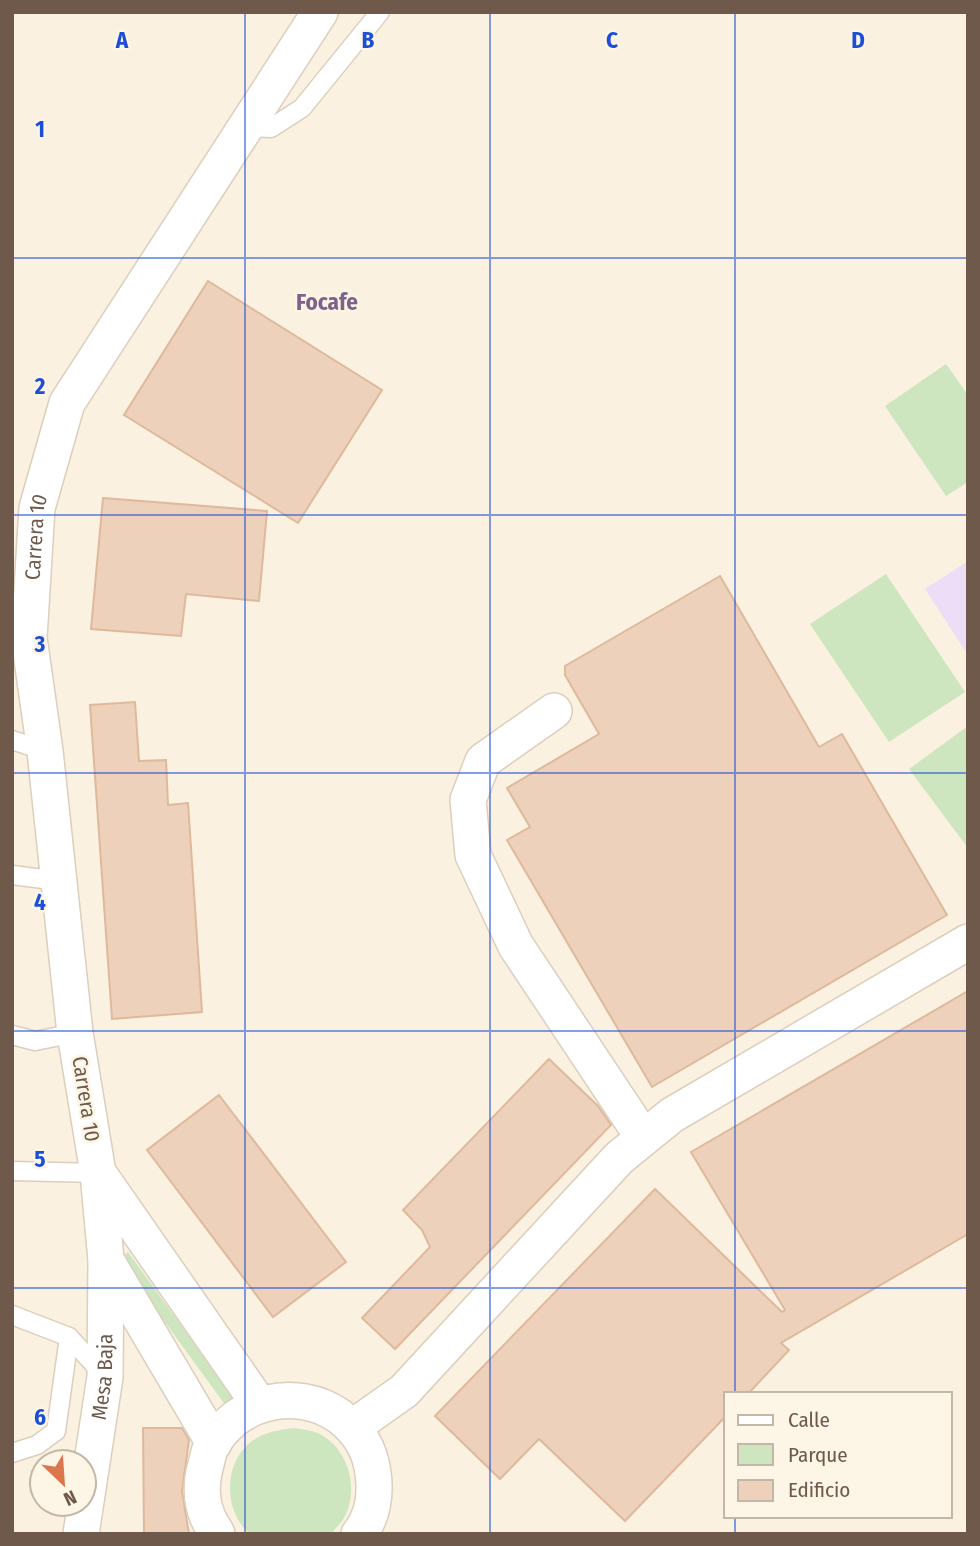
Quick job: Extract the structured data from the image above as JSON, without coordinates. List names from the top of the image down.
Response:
{
  "streets": {
    "street": ["Carrera 10", "Mesa Baja"]
  },
  "crossings": [
    ["Carrera 10", "Mesa Baja"]
  ],
  "districts": ["Focafe"],
  "legend": ["Calle", "Parque", "Edificio"],
  "north": "bottom right",
  "grid": {
    "columns": [
      "A",
      "B",
      "C",
      "D"
    ],
    "rows": [
      "1",
      "2",
      "3",
      "4",
      "5",
      "6"
    ]
  }
}
